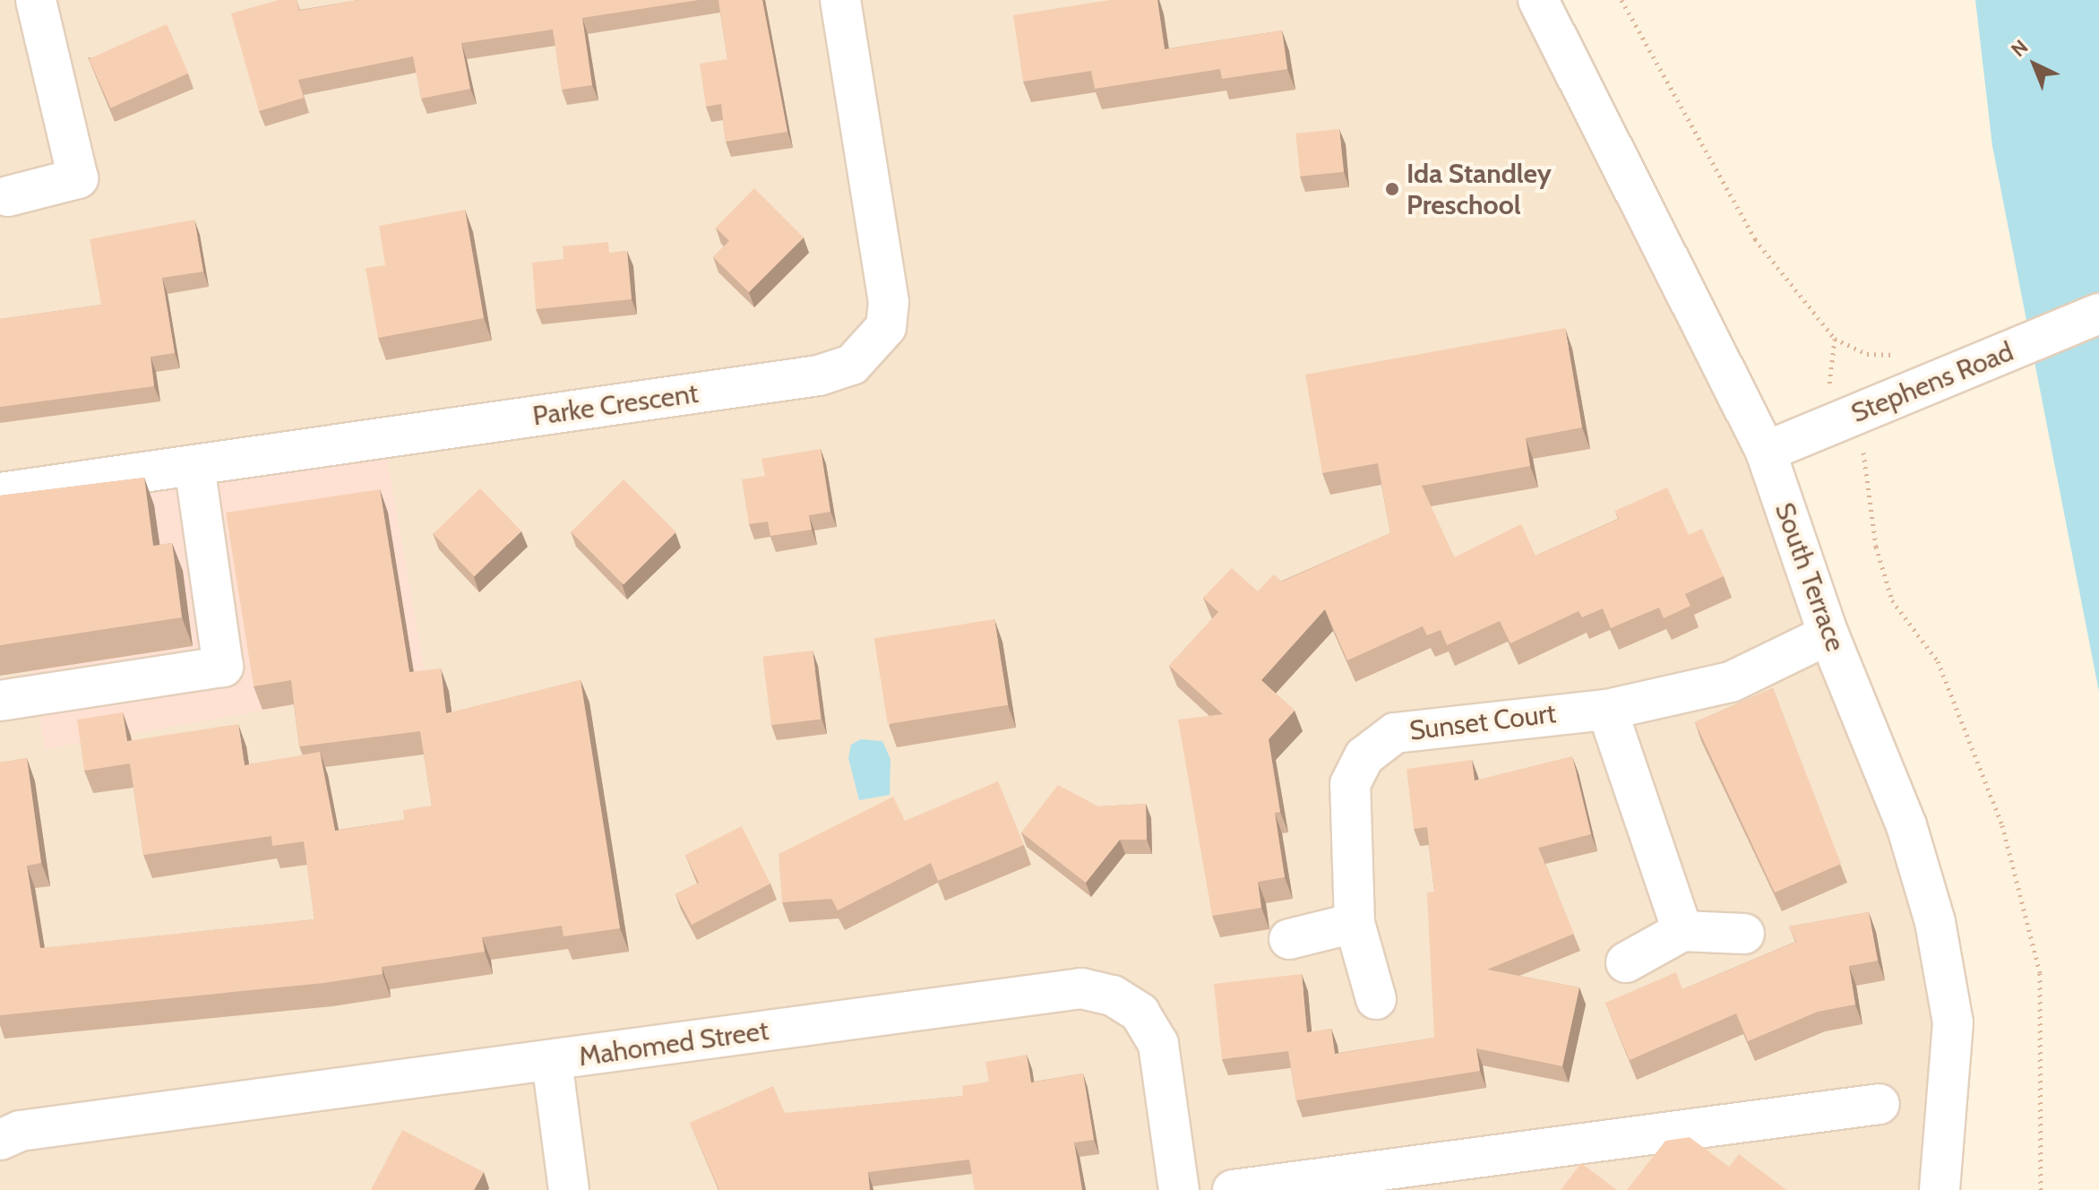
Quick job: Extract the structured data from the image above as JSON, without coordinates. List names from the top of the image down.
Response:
{
  "streets": {
    "street": [
      "Stephens Road",
      "Parke Crescent",
      "South Terrace",
      "Sunset Court",
      "Mahomed Street"
    ]
  },
  "crossings": [
    ["Stephens Road", "South Terrace"],
    ["South Terrace", "Sunset Court"]
  ],
  "places": ["Ida Standley Preschool"],
  "north": "top left"
}
